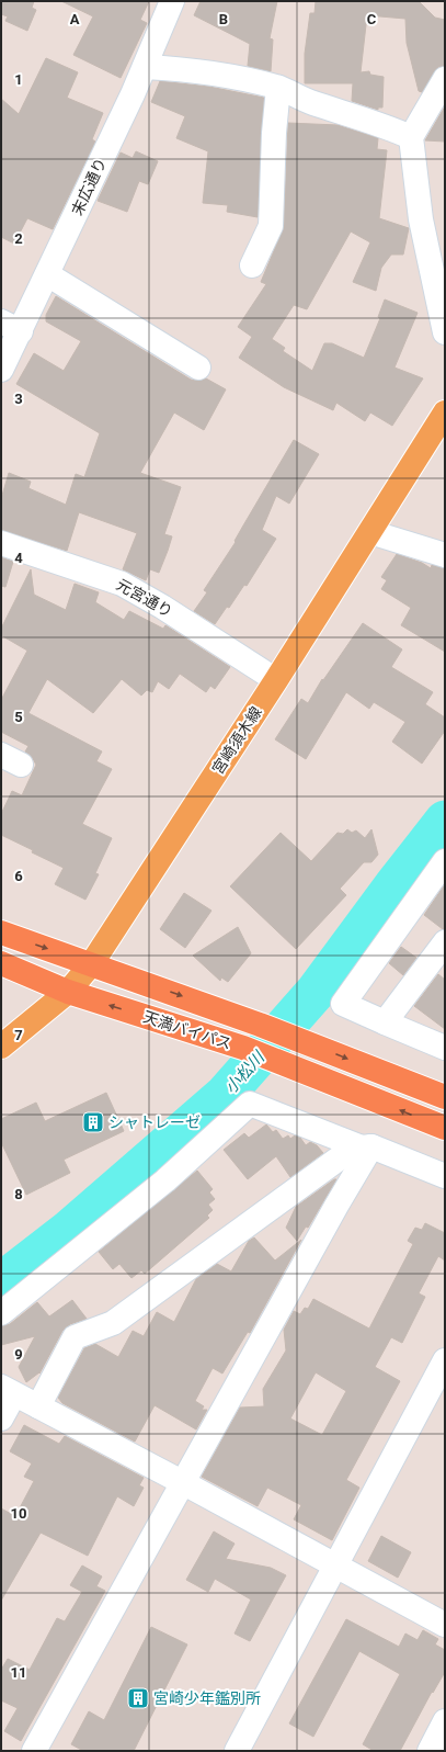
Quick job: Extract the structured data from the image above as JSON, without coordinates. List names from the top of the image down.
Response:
{
  "streets": {
    "highway": ["天満バイパス"],
    "main road": ["宮崎須木線"],
    "street": ["末広通り", "元宮通り"]
  },
  "crossings": [
    ["元宮通り", "宮崎須木線"],
    ["宮崎須木線", "天満バイパス"]
  ],
  "water": ["小松川"],
  "places": {
    "building": ["シャトレーゼ", "宮崎少年鑑別所"]
  },
  "grid": {
    "columns": ["A", "B", "C"],
    "rows": [
      "1",
      "2",
      "3",
      "4",
      "5",
      "6",
      "7",
      "8",
      "9",
      "10",
      "11"
    ]
  }
}
